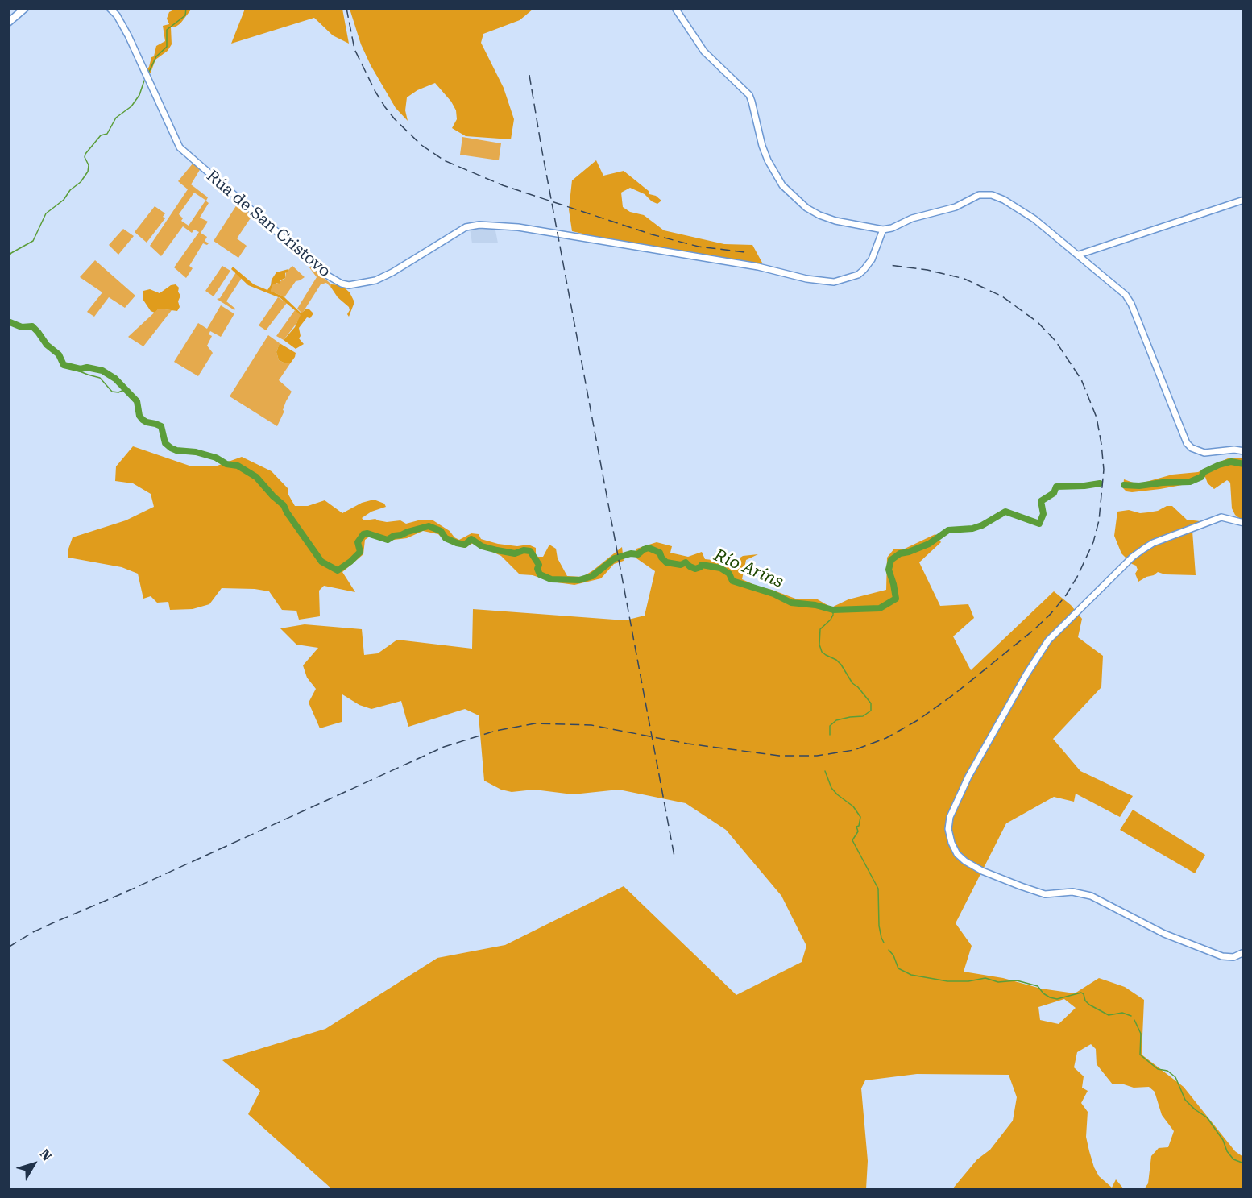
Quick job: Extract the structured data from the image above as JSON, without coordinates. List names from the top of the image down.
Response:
{
  "streets": {
    "street": ["Rúa de San Cristovo"]
  },
  "water": ["Río Aríns"],
  "north": "top right"
}
